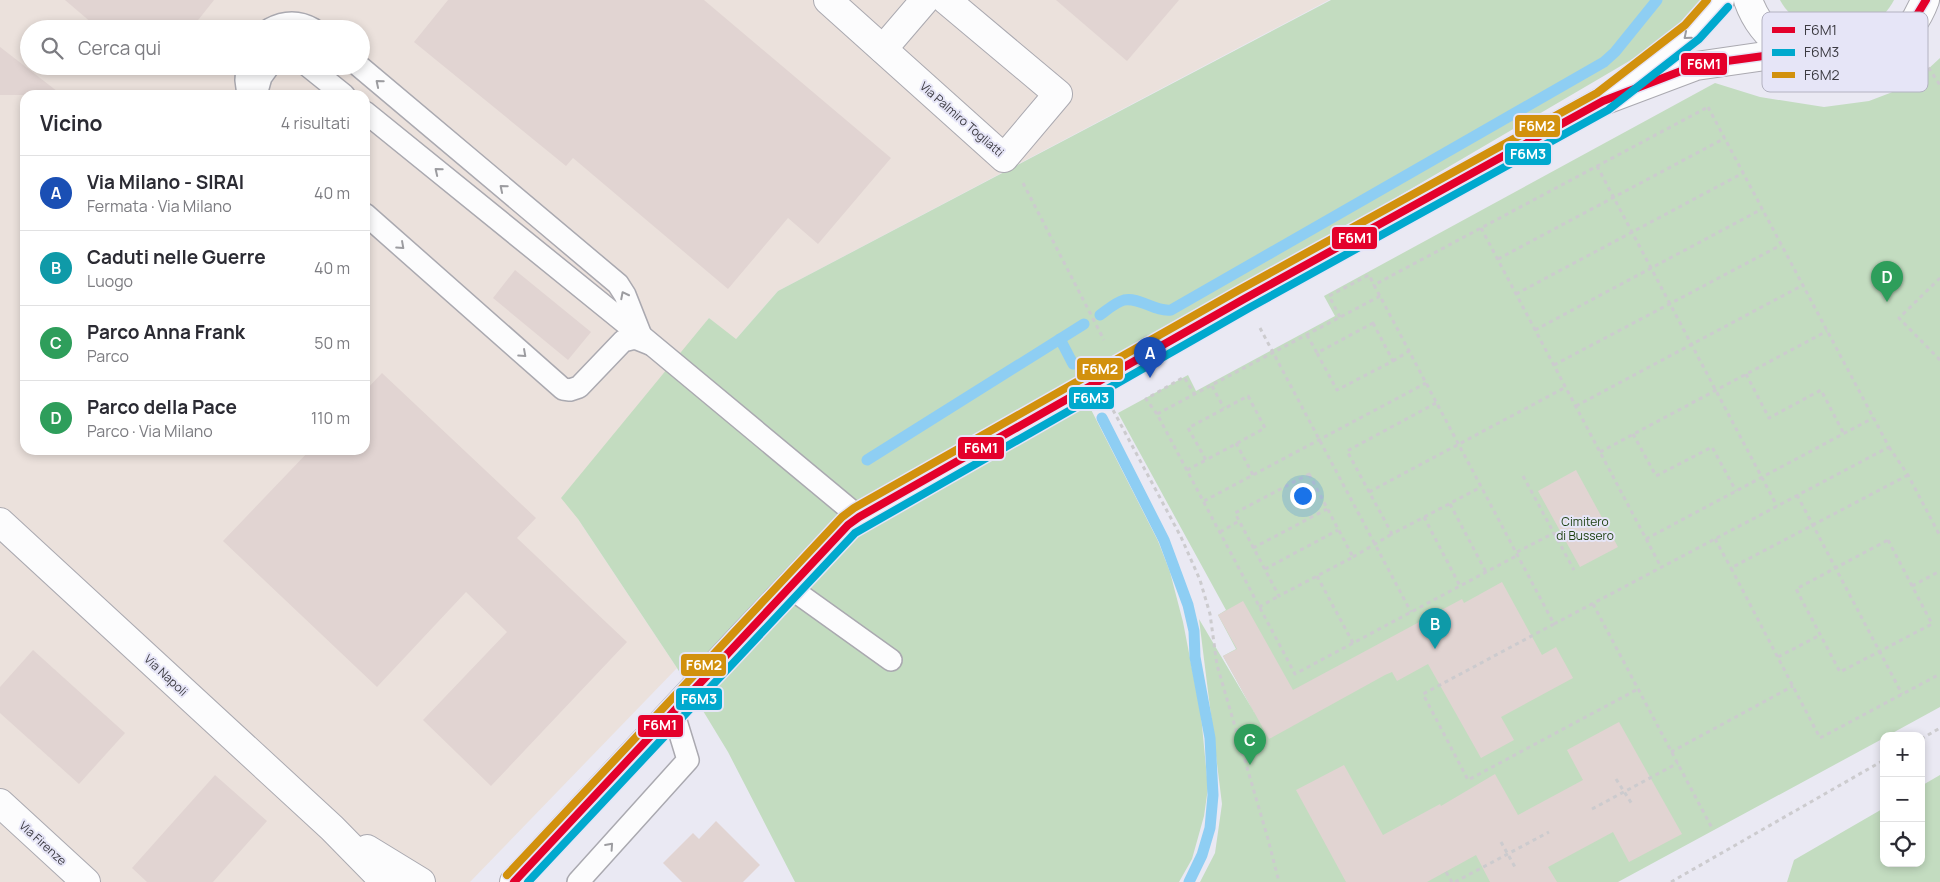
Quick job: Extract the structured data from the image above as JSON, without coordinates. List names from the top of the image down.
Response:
{
  "streets": {
    "street": ["Via Palmiro Togliatti", "Via Napoli", "Via Firenze"]
  },
  "parks": ["Cimitero di Bussero"],
  "lines": ["transit line F6M1", "transit line F6M2", "transit line F6M3"],
  "legend": ["F6M1", "F6M3", "F6M2"],
  "page": {
    "search": "Cerca qui",
    "heading": ["Vicino", "4 risultati"],
    "list": [
      {
        "mark": "A",
        "name": "Via Milano - SIRAI",
        "note": "Fermata · Via Milano",
        "value": "40 m"
      },
      {
        "mark": "B",
        "name": "Caduti nelle Guerre",
        "note": "Luogo",
        "value": "40 m"
      },
      {
        "mark": "C",
        "name": "Parco Anna Frank",
        "note": "Parco",
        "value": "50 m"
      },
      {
        "mark": "D",
        "name": "Parco della Pace",
        "note": "Parco · Via Milano",
        "value": "110 m"
      }
    ],
    "pins": [
      "D",
      "A",
      "B",
      "C"
    ],
    "map_buttons": ["+", "−"]
  }
}
